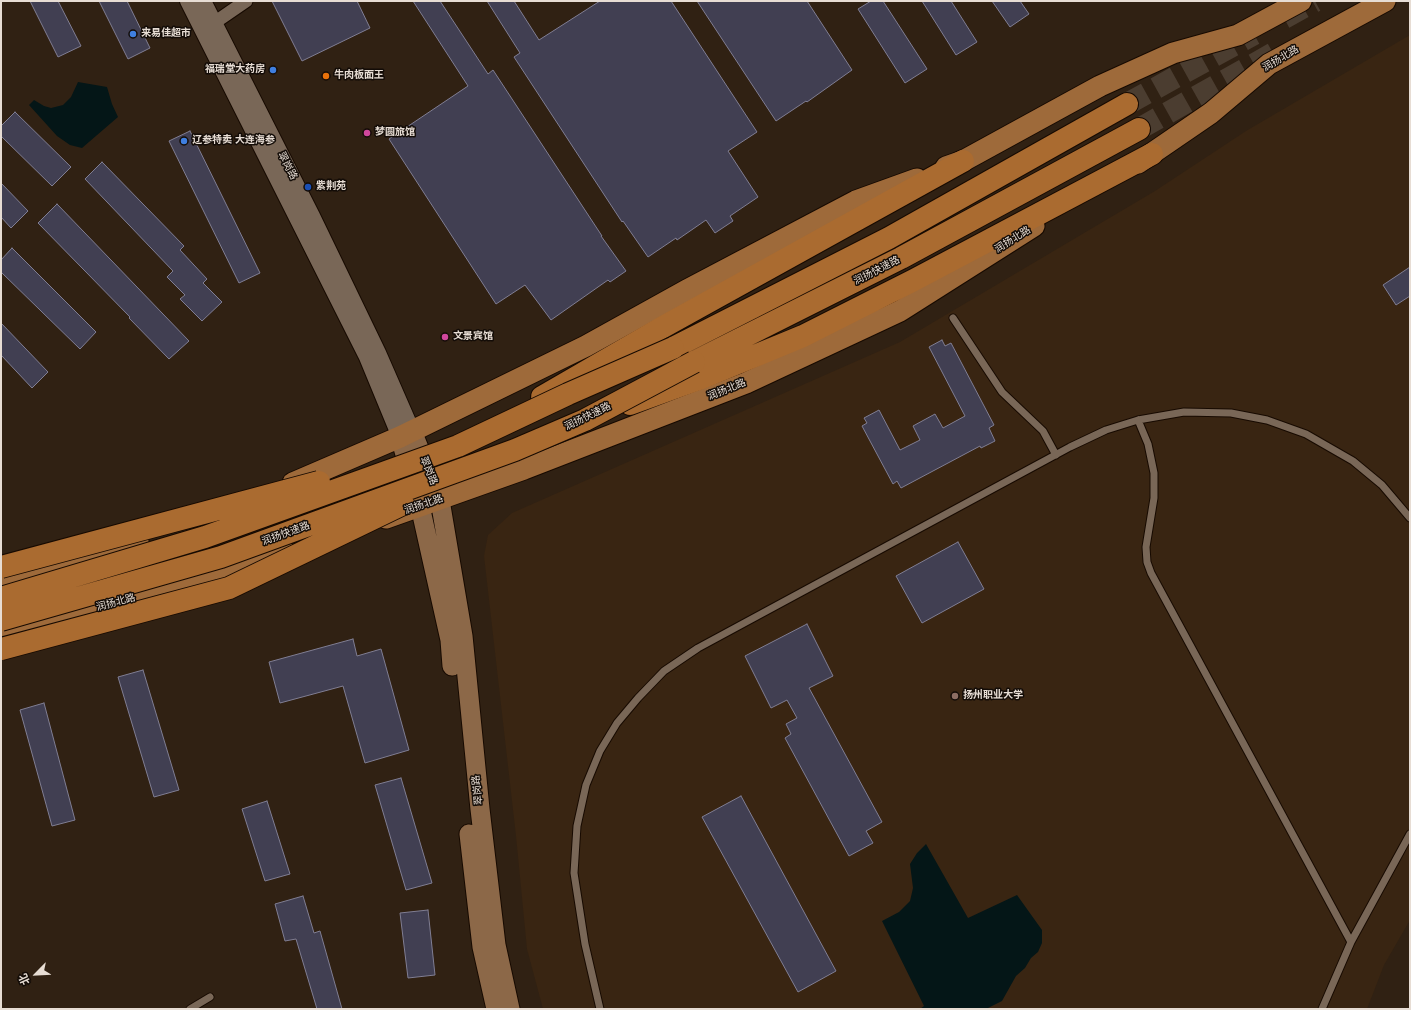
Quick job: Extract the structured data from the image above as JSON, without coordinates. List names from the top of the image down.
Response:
{
  "streets": {
    "highway": ["润扬快速路"],
    "main road": ["润扬北路", "翠岗路"]
  },
  "crossings": [
    ["润扬北路", "翠岗路"]
  ],
  "places": [
    "来易佳超市",
    "福瑞堂大药房",
    "牛肉板面王",
    "梦圆旅馆",
    "辽参特卖 大连海参",
    "紫荆苑",
    "文景宾馆",
    "扬州职业大学"
  ],
  "north": "bottom left"
}
